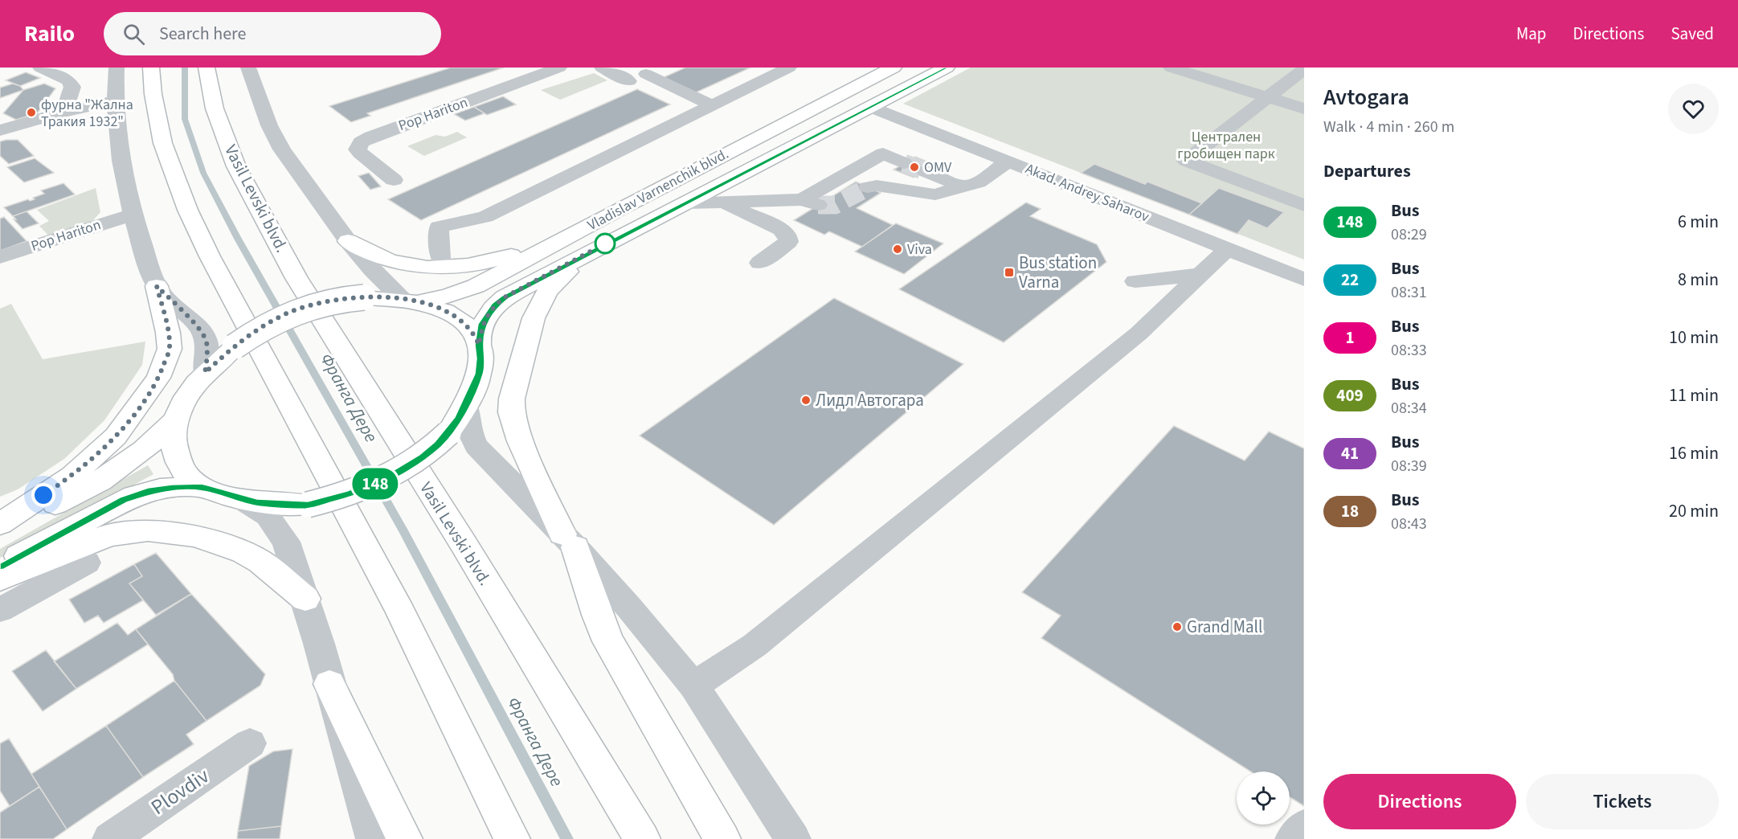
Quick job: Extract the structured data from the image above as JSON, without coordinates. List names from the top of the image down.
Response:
{
  "streets": {
    "main road": ["Vladislav Varnenchik blvd.", "Vasil Levski blvd."],
    "street": ["Pop Hariton", "Akad. Andrey Saharov", "Plovdiv"]
  },
  "crossings": [
    ["Vladislav Varnenchik blvd.", "Akad. Andrey Saharov"]
  ],
  "water": ["Франга Дере"],
  "parks": ["Централен гробищен парк"],
  "places": {
    "other": [
      "фурна \"Жална Тракия 1932\"",
      "OMV",
      "Viva",
      "Лидл Автогара",
      "Grand Mall"
    ],
    "transit": ["Bus station Varna"]
  },
  "lines": ["bus line 148"],
  "page": {
    "header": "Railo",
    "search": "Search here",
    "nav": ["Map", "Directions", "Saved"],
    "on_map": "148",
    "heading": [
      ["Avtogara", "Walk · 4 min · 260 m"],
      "Departures"
    ],
    "list": [
      {
        "mark": "148",
        "name": "Bus",
        "note": "08:29",
        "value": "6 min"
      },
      {
        "mark": "22",
        "name": "Bus",
        "note": "08:31",
        "value": "8 min"
      },
      {
        "mark": "1",
        "name": "Bus",
        "note": "08:33",
        "value": "10 min"
      },
      {
        "mark": "409",
        "name": "Bus",
        "note": "08:34",
        "value": "11 min"
      },
      {
        "mark": "41",
        "name": "Bus",
        "note": "08:39",
        "value": "16 min"
      },
      {
        "mark": "18",
        "name": "Bus",
        "note": "08:43",
        "value": "20 min"
      }
    ],
    "buttons": ["Directions", "Tickets"]
  }
}
